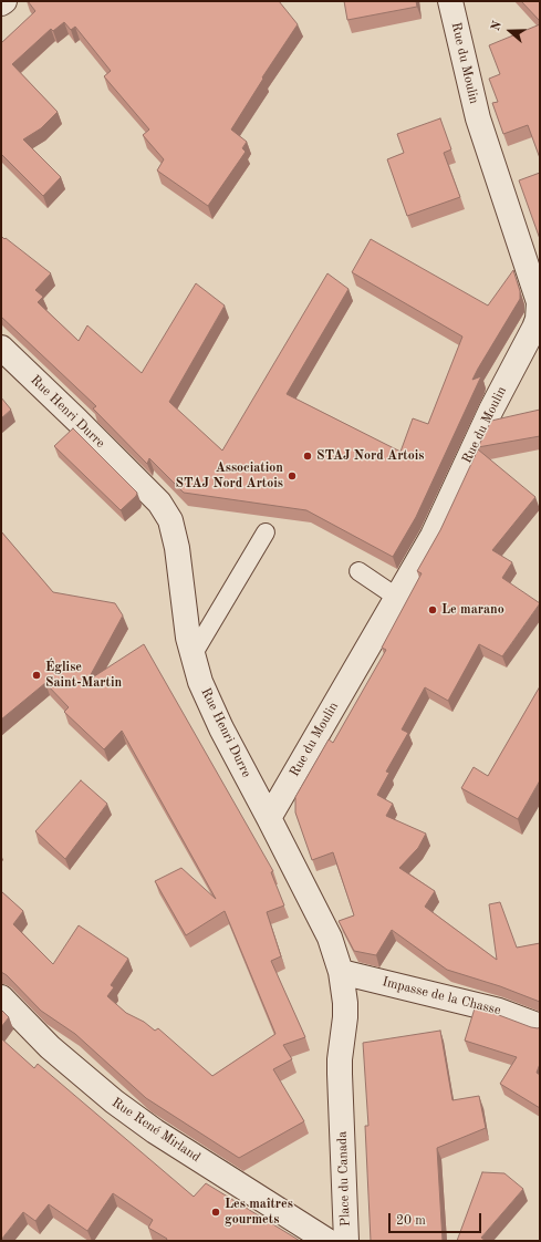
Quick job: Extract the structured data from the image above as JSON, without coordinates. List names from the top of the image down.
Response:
{
  "streets": {
    "street": [
      "Rue du Moulin",
      "Rue Henri Durre",
      "Impasse de la Chasse",
      "Rue René Mirland",
      "Place du Canada"
    ]
  },
  "crossings": [
    ["Rue du Moulin", "Rue Henri Durre"],
    ["Rue Henri Durre", "Impasse de la Chasse"],
    ["Rue Henri Durre", "Place du Canada"]
  ],
  "places": [
    "STAJ Nord Artois",
    "Association STAJ Nord Artois",
    "Le marano",
    "Église Saint-Martin",
    "Les maîtres gourmets"
  ],
  "scale_bar": "20 m",
  "north": "left"
}
